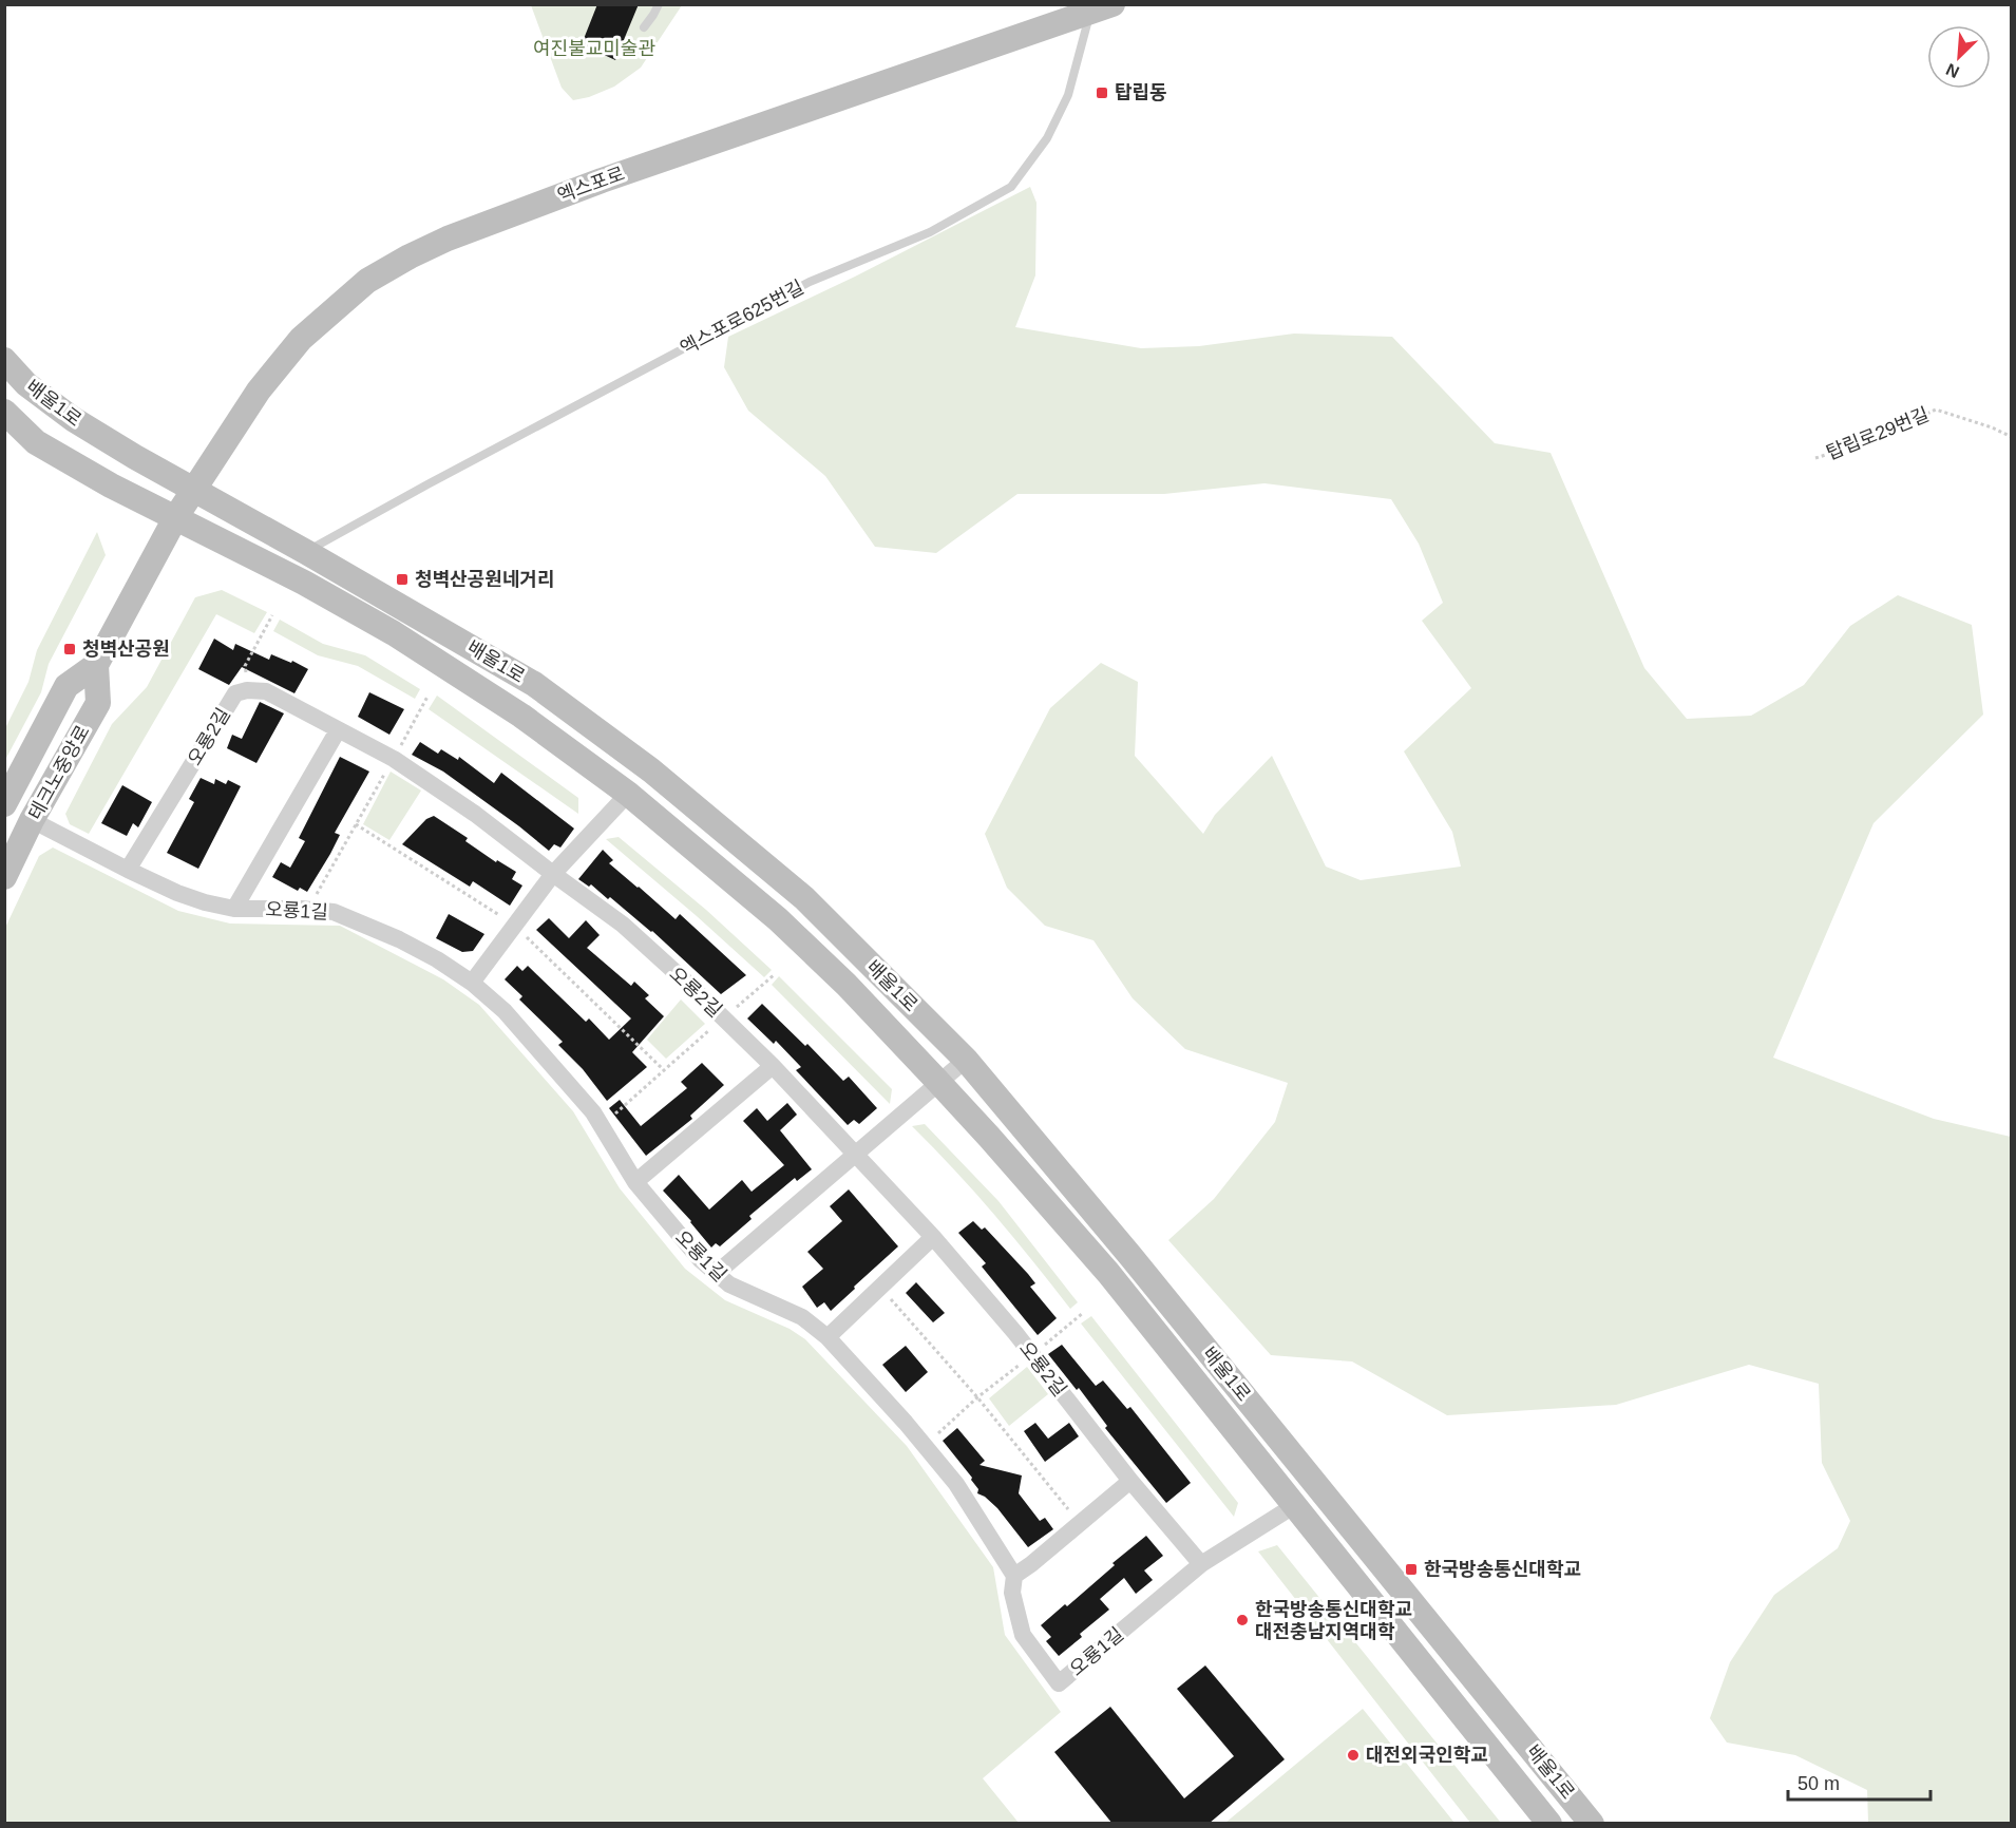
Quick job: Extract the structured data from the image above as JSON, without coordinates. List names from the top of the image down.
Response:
{
  "streets": {
    "main road": ["엑스포로", "배울1로", "테크노중앙로"],
    "street": ["오룡2길", "오룡1길"],
    "lane": ["엑스포로625번길"],
    "path": ["탑립로29번길"]
  },
  "crossings": [
    ["엑스포로", "엑스포로625번길"],
    ["엑스포로", "배울1로"],
    ["엑스포로", "테크노중앙로"],
    ["엑스포로625번길", "배울1로"],
    ["배울1로", "테크노중앙로"],
    ["배울1로", "오룡1길"],
    ["오룡2길", "오룡1길"],
    ["테크노중앙로", "오룡1길"]
  ],
  "parks": ["여진불교미술관"],
  "places": {
    "transit": [
      "탑립동",
      "청벽산공원네거리",
      "청벽산공원",
      "한국방송통신대학교"
    ],
    "other": ["한국방송통신대학교 대전충남지역대학", "대전외국인학교"]
  },
  "scale_bar": "50 m",
  "north": "bottom left"
}
